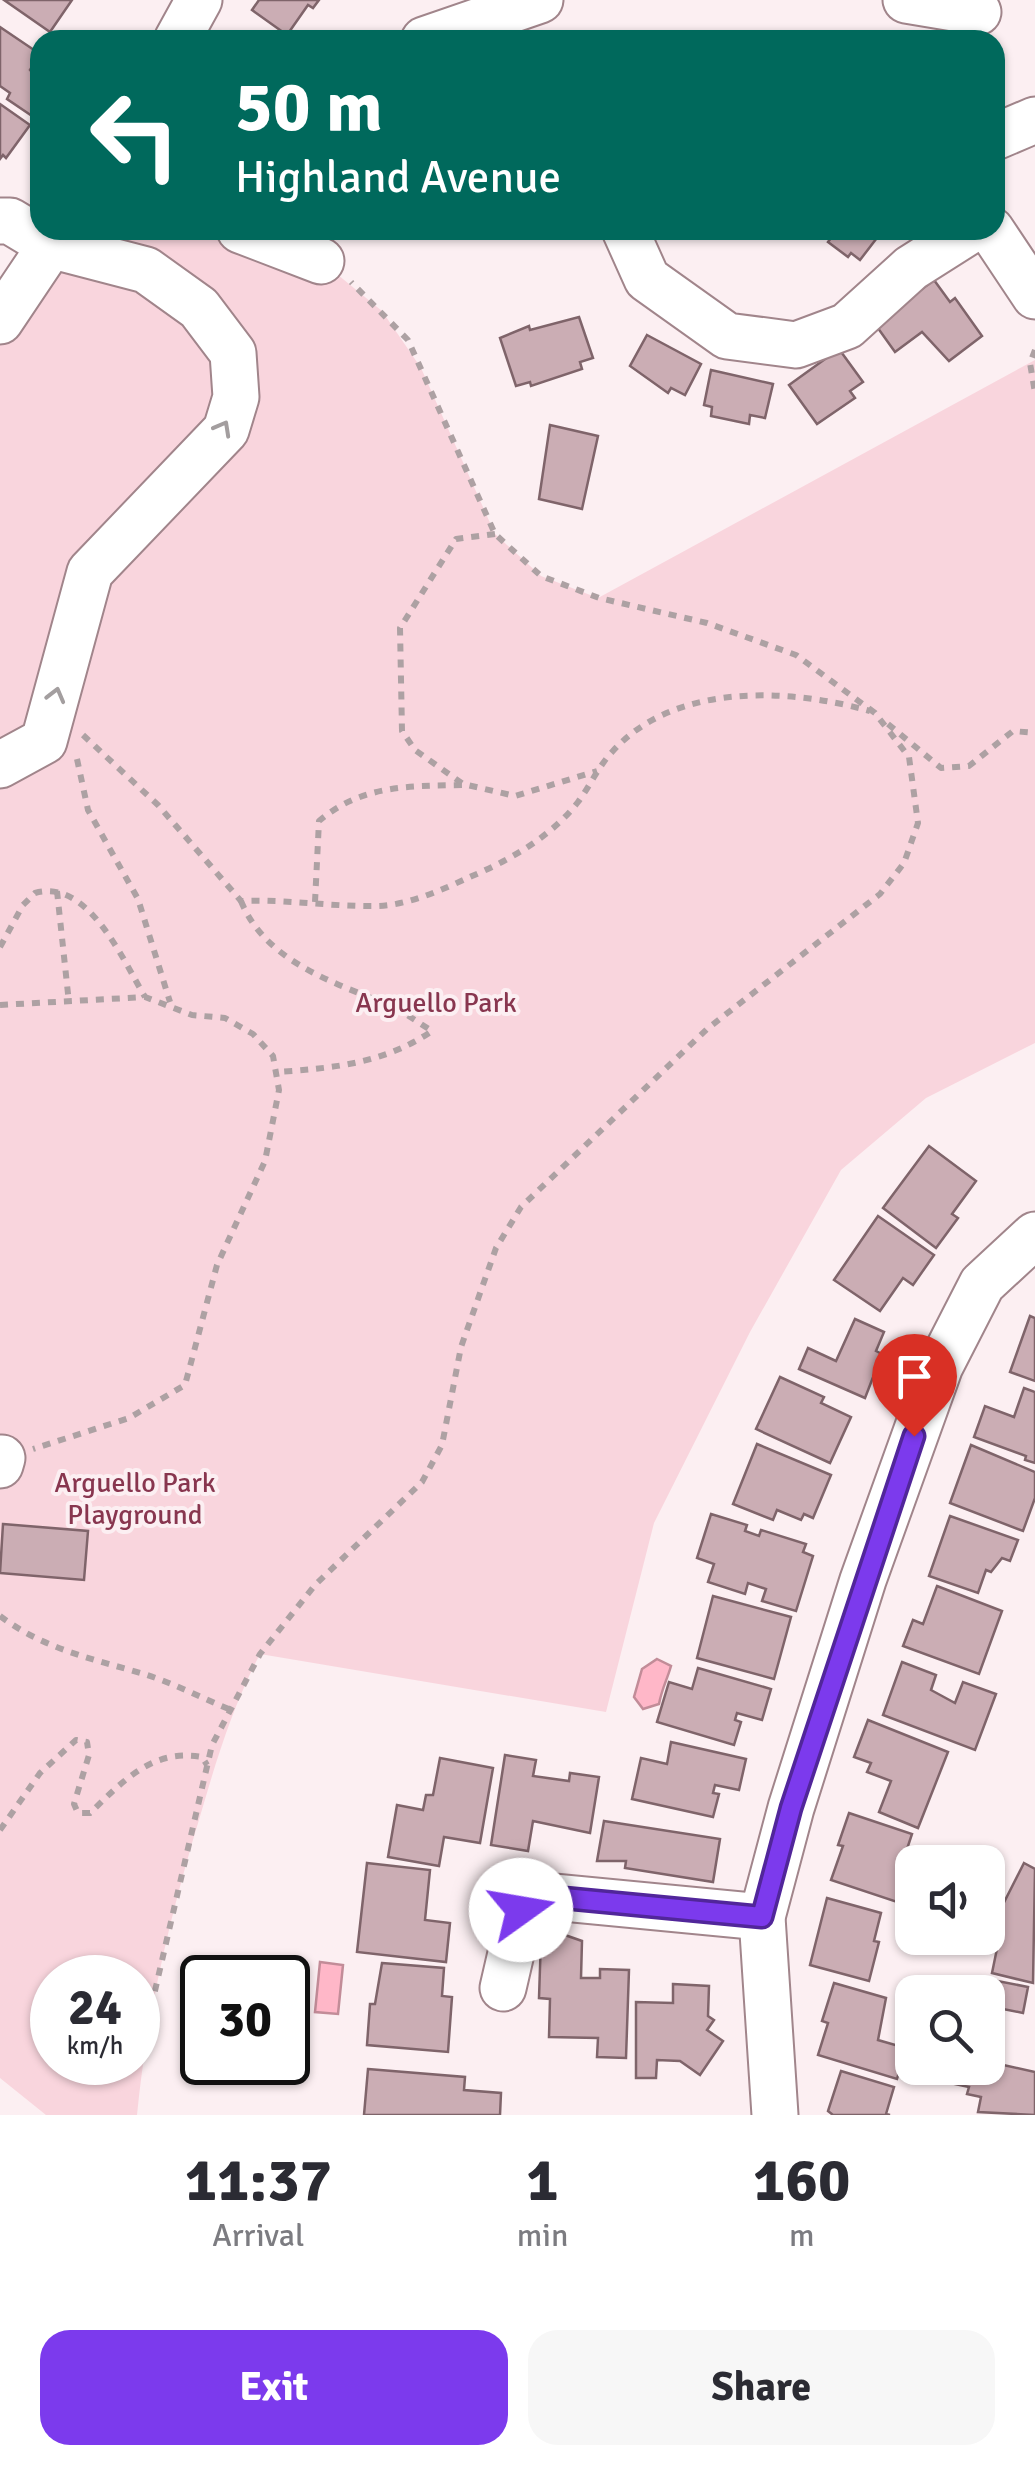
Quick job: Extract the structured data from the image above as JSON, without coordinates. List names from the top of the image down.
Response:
{
  "parks": ["Arguello Park", "Arguello Park Playground"],
  "page": {
    "turn": ["50 m", "Highland Avenue"],
    "speed": "24 km/h",
    "limit": "30",
    "eta": [
      "11:37",
      "Arrival",
      "1",
      "min",
      "160",
      "m"
    ],
    "buttons": ["Exit", "Share"]
  }
}
